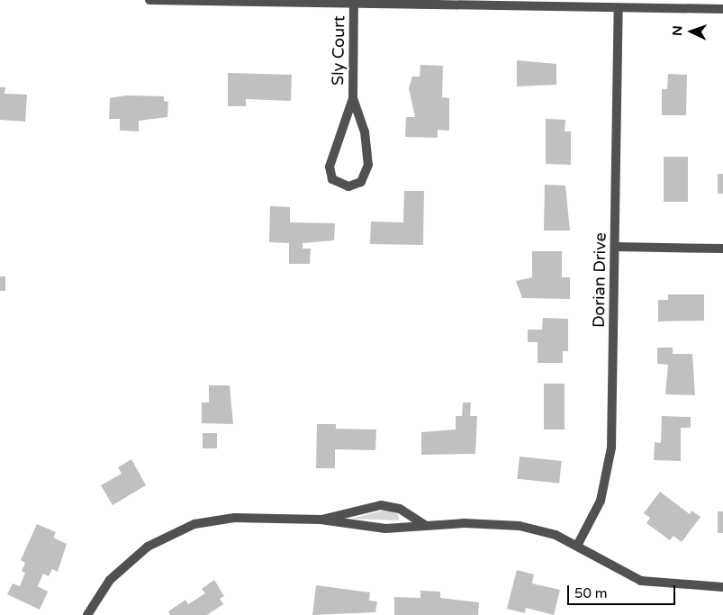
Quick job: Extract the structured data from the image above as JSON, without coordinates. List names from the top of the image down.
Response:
{
  "streets": {
    "street": ["Sly Court", "Dorian Drive"]
  },
  "scale_bar": "50 m",
  "north": "left"
}
